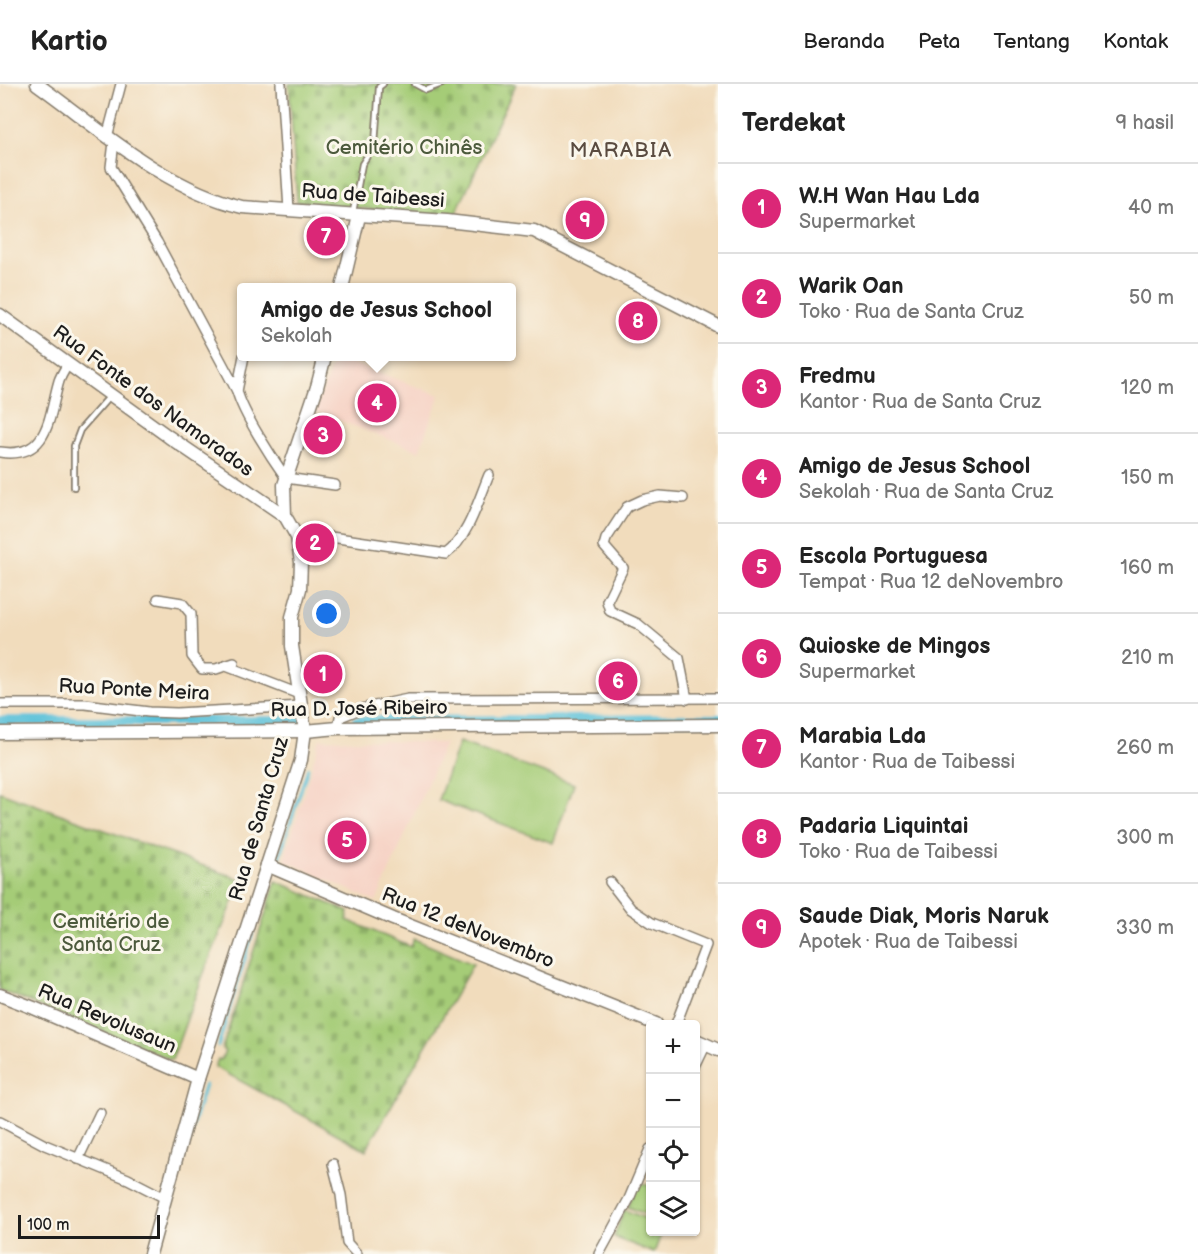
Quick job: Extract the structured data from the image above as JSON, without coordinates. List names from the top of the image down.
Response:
{
  "streets": {
    "street": [
      "Rua de Taibessi",
      "Rua Fonte dos Namorados",
      "Rua Ponte Meira",
      "Rua D. José Ribeiro",
      "Rua de Santa Cruz",
      "Rua 12 deNovembro",
      "Rua Revolusaun"
    ]
  },
  "crossings": [
    ["Rua Fonte dos Namorados", "Rua de Santa Cruz"],
    ["Rua Ponte Meira", "Rua de Santa Cruz"],
    ["Rua D. José Ribeiro", "Rua de Santa Cruz"],
    ["Rua de Santa Cruz", "Rua 12 deNovembro"],
    ["Rua de Santa Cruz", "Rua Revolusaun"]
  ],
  "districts": ["MARABIA"],
  "parks": ["Cemitério Chinês", "Cemitério de Santa Cruz"],
  "scale_bar": "100 m",
  "page": {
    "header": "Kartio",
    "nav": [
      "Beranda",
      "Peta",
      "Tentang",
      "Kontak"
    ],
    "heading": ["Terdekat", "9 hasil"],
    "list": [
      {
        "mark": "1",
        "name": "W.H Wan Hau Lda",
        "note": "Supermarket",
        "value": "40 m"
      },
      {
        "mark": "2",
        "name": "Warik Oan",
        "note": "Toko · Rua de Santa Cruz",
        "value": "50 m"
      },
      {
        "mark": "3",
        "name": "Fredmu",
        "note": "Kantor · Rua de Santa Cruz",
        "value": "120 m"
      },
      {
        "mark": "4",
        "name": "Amigo de Jesus School",
        "note": "Sekolah · Rua de Santa Cruz",
        "value": "150 m"
      },
      {
        "mark": "5",
        "name": "Escola Portuguesa",
        "note": "Tempat · Rua 12 deNovembro",
        "value": "160 m"
      },
      {
        "mark": "6",
        "name": "Quioske de Mingos",
        "note": "Supermarket",
        "value": "210 m"
      },
      {
        "mark": "7",
        "name": "Marabia Lda",
        "note": "Kantor · Rua de Taibessi",
        "value": "260 m"
      },
      {
        "mark": "8",
        "name": "Padaria Liquintai",
        "note": "Toko · Rua de Taibessi",
        "value": "300 m"
      },
      {
        "mark": "9",
        "name": "Saude Diak, Moris Naruk",
        "note": "Apotek · Rua de Taibessi",
        "value": "330 m"
      }
    ],
    "pins": [
      "9",
      "7",
      "8",
      "4",
      "3",
      "2",
      "1",
      "6",
      "5"
    ],
    "popup": ["Amigo de Jesus School", "Sekolah"],
    "map_buttons": ["+", "−"],
    "scale": "100 m"
  }
}
